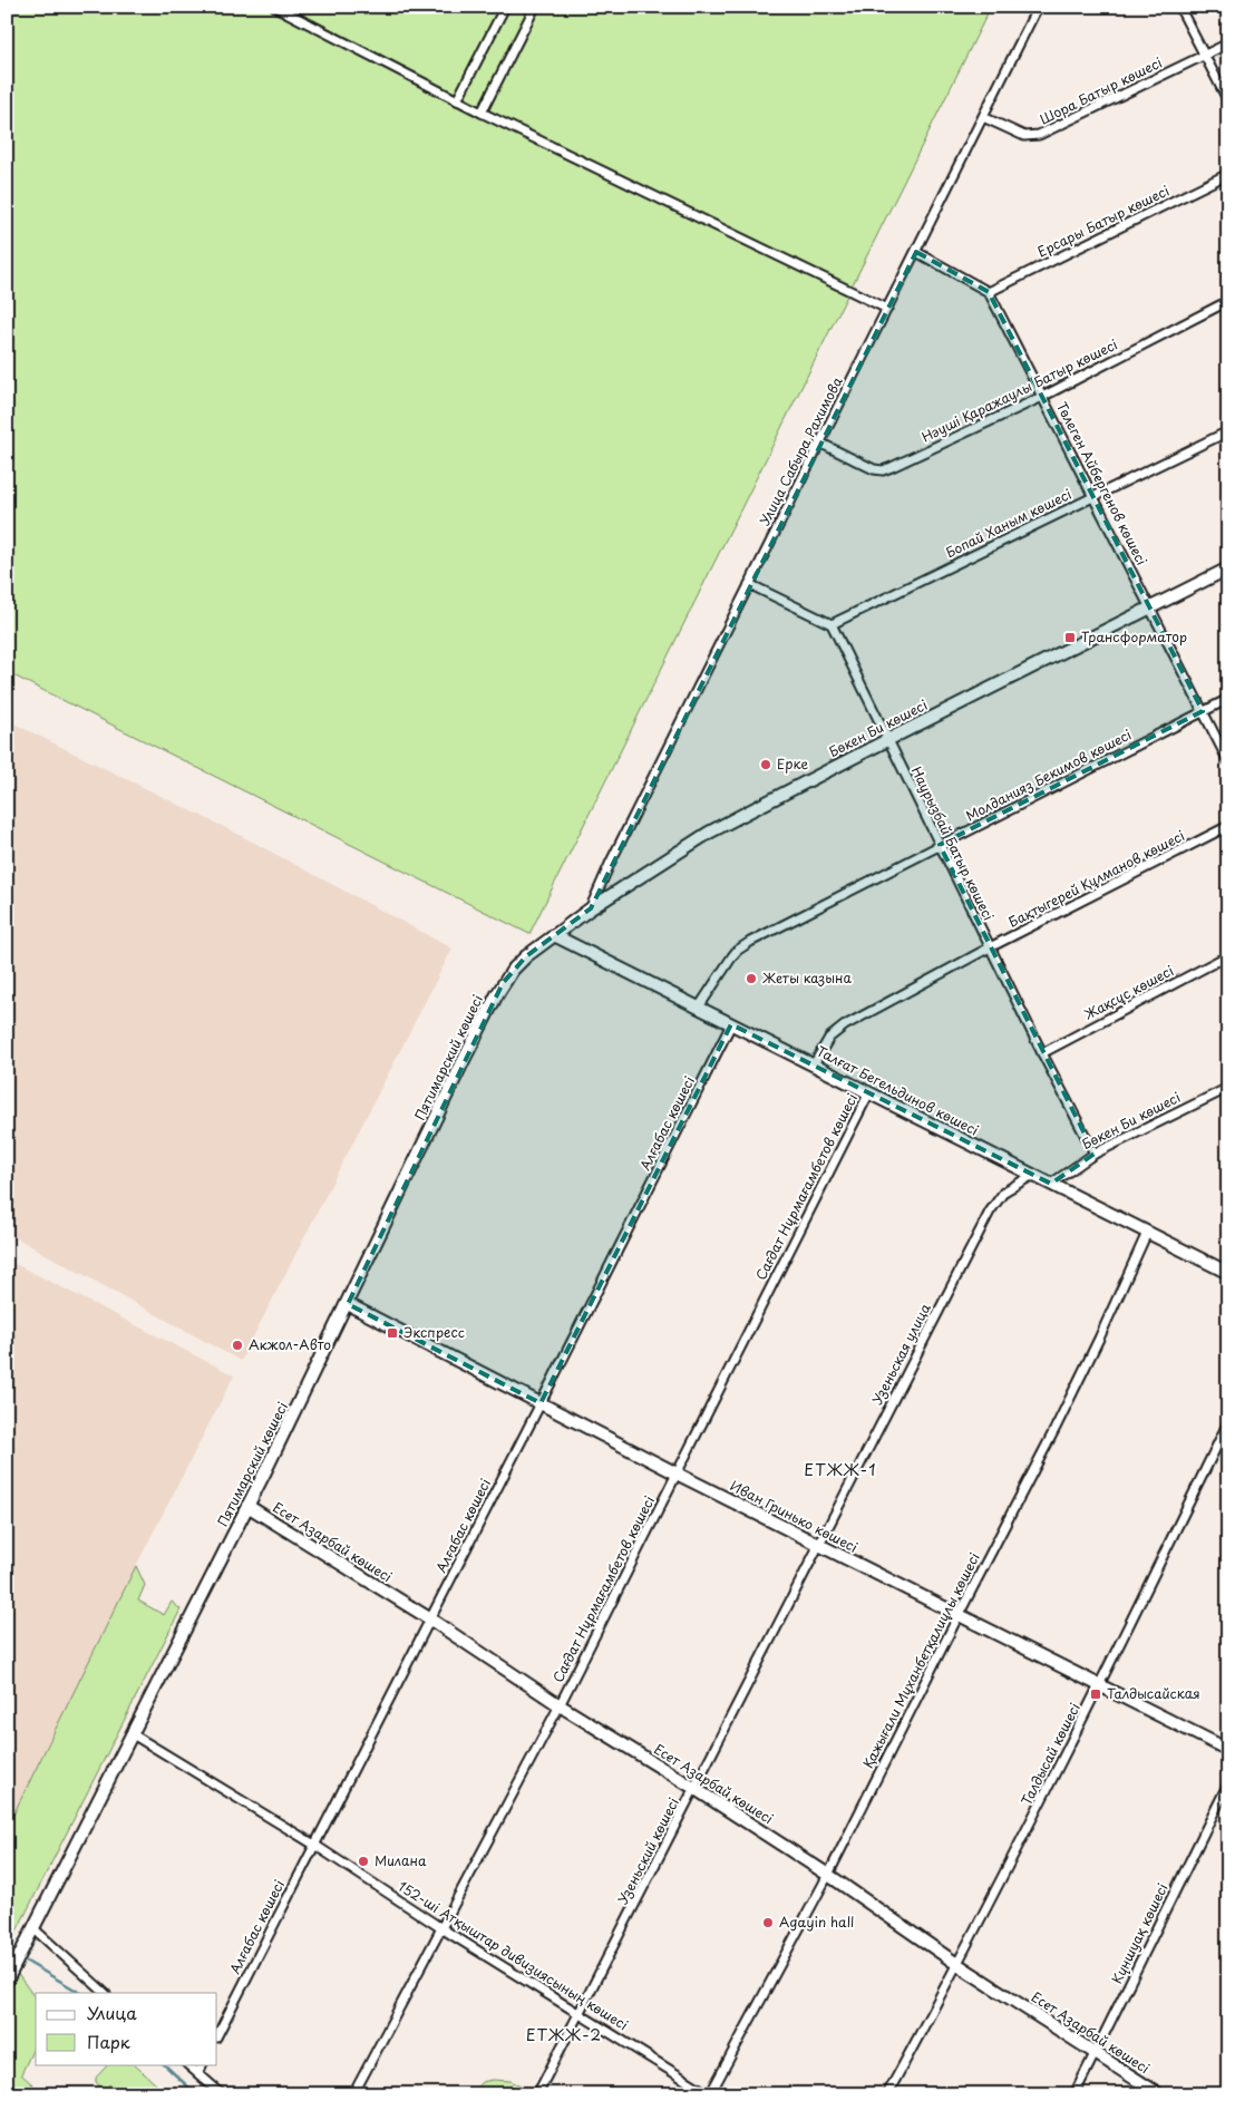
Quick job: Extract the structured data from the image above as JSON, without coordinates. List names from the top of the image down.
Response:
{
  "streets": {
    "street": [
      "Шора Батыр көшесі",
      "Ерсары Батыр көшесі",
      "Нәуші Қаражаулы Батыр көшесі",
      "Улица Сабыра Рахимова",
      "Төлеген Айбергенов көшесі",
      "Бопай Ханым көшесі",
      "Бөкен Би көшесі",
      "Молданияз Бекимов көшесі",
      "Наурызбай Батыр көшесі",
      "Бақтыгерей Құлманов көшесі",
      "Жақсұс көшесі",
      "Пятимарский көшесі",
      "Талғат Бегельдинов көшесі",
      "Алғабас көшесі",
      "Сағдат Нұрмағамбетов көшесі",
      "Узеньская улица",
      "Иван Гринько көшесі",
      "Есет Азарбай көшесі",
      "Қажығали Мұханбетқалиұлы көшесі",
      "Талдысай көшесі",
      "Узеньский көшесі",
      "Күншуақ көшесі",
      "152-ші Атқыштар дивизиясының көшесі"
    ]
  },
  "crossings": [
    ["Шора Батыр көшесі", "Улица Сабыра Рахимова"],
    ["Ерсары Батыр көшесі", "Төлеген Айбергенов көшесі"],
    ["Нәуші Қаражаулы Батыр көшесі", "Улица Сабыра Рахимова"],
    ["Нәуші Қаражаулы Батыр көшесі", "Төлеген Айбергенов көшесі"],
    ["Улица Сабыра Рахимова", "Бөкен Би көшесі"],
    ["Төлеген Айбергенов көшесі", "Бопай Ханым көшесі"],
    ["Төлеген Айбергенов көшесі", "Бөкен Би көшесі"],
    ["Төлеген Айбергенов көшесі", "Молданияз Бекимов көшесі"],
    ["Бопай Ханым көшесі", "Наурызбай Батыр көшесі"],
    ["Бөкен Би көшесі", "Наурызбай Батыр көшесі"],
    ["Бөкен Би көшесі", "Пятимарский көшесі"],
    ["Бөкен Би көшесі", "Талғат Бегельдинов көшесі"],
    ["Молданияз Бекимов көшесі", "Наурызбай Батыр көшесі"],
    ["Молданияз Бекимов көшесі", "Талғат Бегельдинов көшесі"],
    ["Наурызбай Батыр көшесі", "Бақтыгерей Құлманов көшесі"],
    ["Наурызбай Батыр көшесі", "Жақсұс көшесі"],
    ["Бақтыгерей Құлманов көшесі", "Талғат Бегельдинов көшесі"],
    ["Пятимарский көшесі", "Талғат Бегельдинов көшесі"],
    ["Пятимарский көшесі", "Иван Гринько көшесі"],
    ["Пятимарский көшесі", "Есет Азарбай көшесі"],
    ["Пятимарский көшесі", "152-ші Атқыштар дивизиясының көшесі"],
    ["Талғат Бегельдинов көшесі", "Алғабас көшесі"],
    ["Талғат Бегельдинов көшесі", "Сағдат Нұрмағамбетов көшесі"],
    ["Талғат Бегельдинов көшесі", "Узеньская улица"],
    ["Талғат Бегельдинов көшесі", "Қажығали Мұханбетқалиұлы көшесі"],
    ["Алғабас көшесі", "Иван Гринько көшесі"],
    ["Алғабас көшесі", "Есет Азарбай көшесі"],
    ["Алғабас көшесі", "152-ші Атқыштар дивизиясының көшесі"],
    ["Сағдат Нұрмағамбетов көшесі", "Иван Гринько көшесі"],
    ["Сағдат Нұрмағамбетов көшесі", "Есет Азарбай көшесі"],
    ["Сағдат Нұрмағамбетов көшесі", "152-ші Атқыштар дивизиясының көшесі"],
    ["Узеньская улица", "Иван Гринько көшесі"],
    ["Узеньская улица", "Узеньский көшесі"],
    ["Иван Гринько көшесі", "Қажығали Мұханбетқалиұлы көшесі"],
    ["Иван Гринько көшесі", "Талдысай көшесі"],
    ["Есет Азарбай көшесі", "Қажығали Мұханбетқалиұлы көшесі"],
    ["Есет Азарбай көшесі", "Талдысай көшесі"],
    ["Есет Азарбай көшесі", "Узеньский көшесі"],
    ["Есет Азарбай көшесі", "Күншуақ көшесі"],
    ["Қажығали Мұханбетқалиұлы көшесі", "152-ші Атқыштар дивизиясының көшесі"],
    ["Узеньский көшесі", "152-ші Атқыштар дивизиясының көшесі"]
  ],
  "districts": ["ЕТЖЖ-1", "ЕТЖЖ-2"],
  "places": {
    "transit": ["Трансформатор", "Экспресс", "Талдысайская"],
    "other": [
      "Ерке",
      "Жеты казына",
      "Акжол-Авто",
      "Милана",
      "Agayin hall"
    ]
  },
  "legend": ["Улица", "Парк"]
}
